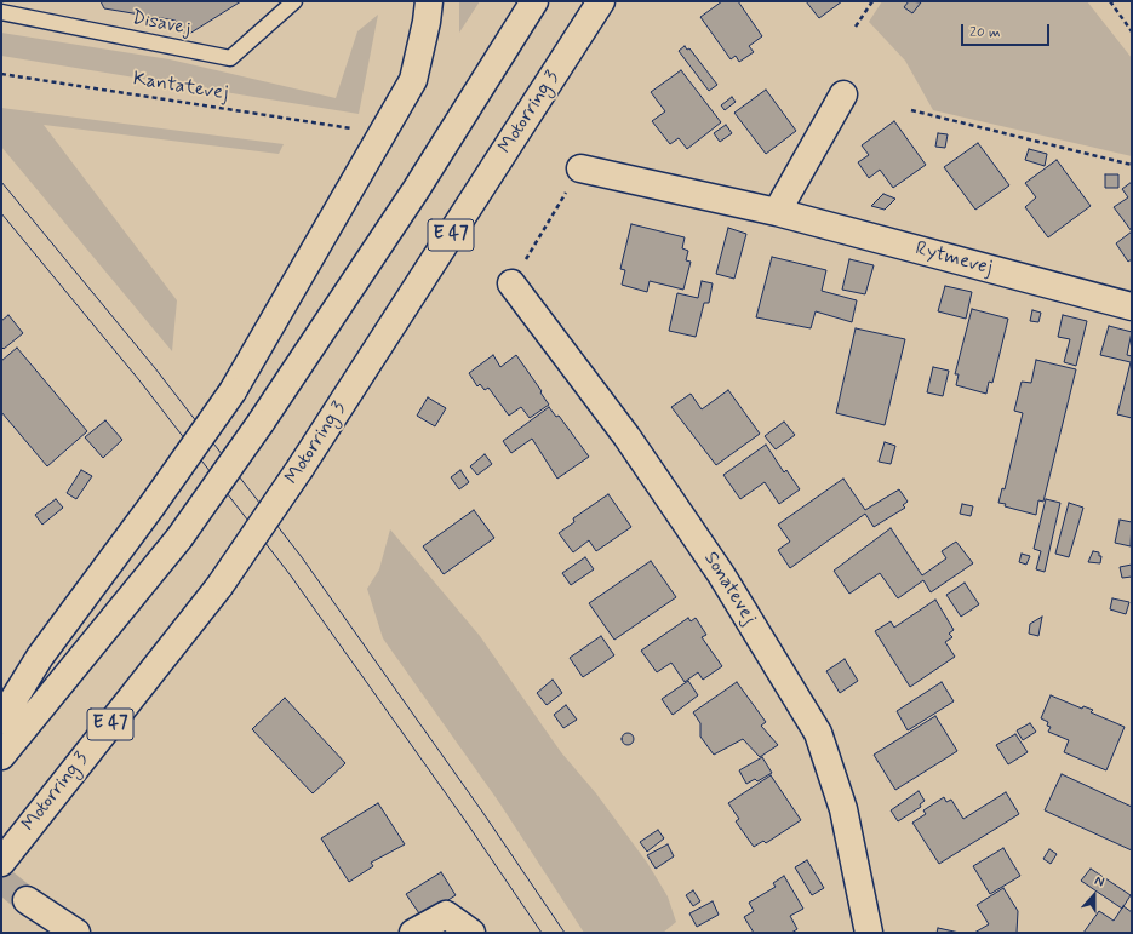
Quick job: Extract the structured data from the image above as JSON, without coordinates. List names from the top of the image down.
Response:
{
  "streets": {
    "main road": [
      "Motorring 3",
      "E 47",
      "Rytmevej",
      "Sonatevej"
    ],
    "lane": ["Disavej"],
    "path": ["Kantatevej"]
  },
  "scale_bar": "20 m",
  "north": "top"
}
